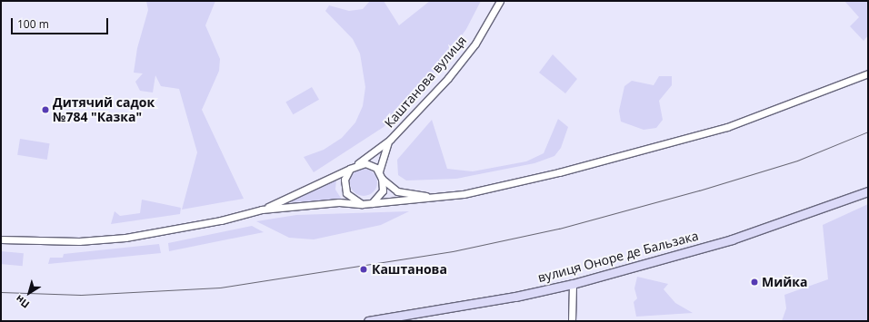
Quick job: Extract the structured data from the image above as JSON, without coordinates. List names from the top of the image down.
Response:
{
  "streets": {
    "main road": ["вулиця Оноре де Бальзака"],
    "street": ["Каштанова вулиця"]
  },
  "places": ["Дитячий садок №784 \"Казка\"", "Каштанова", "Мийка"],
  "scale_bar": "100 m",
  "north": "bottom left"
}
